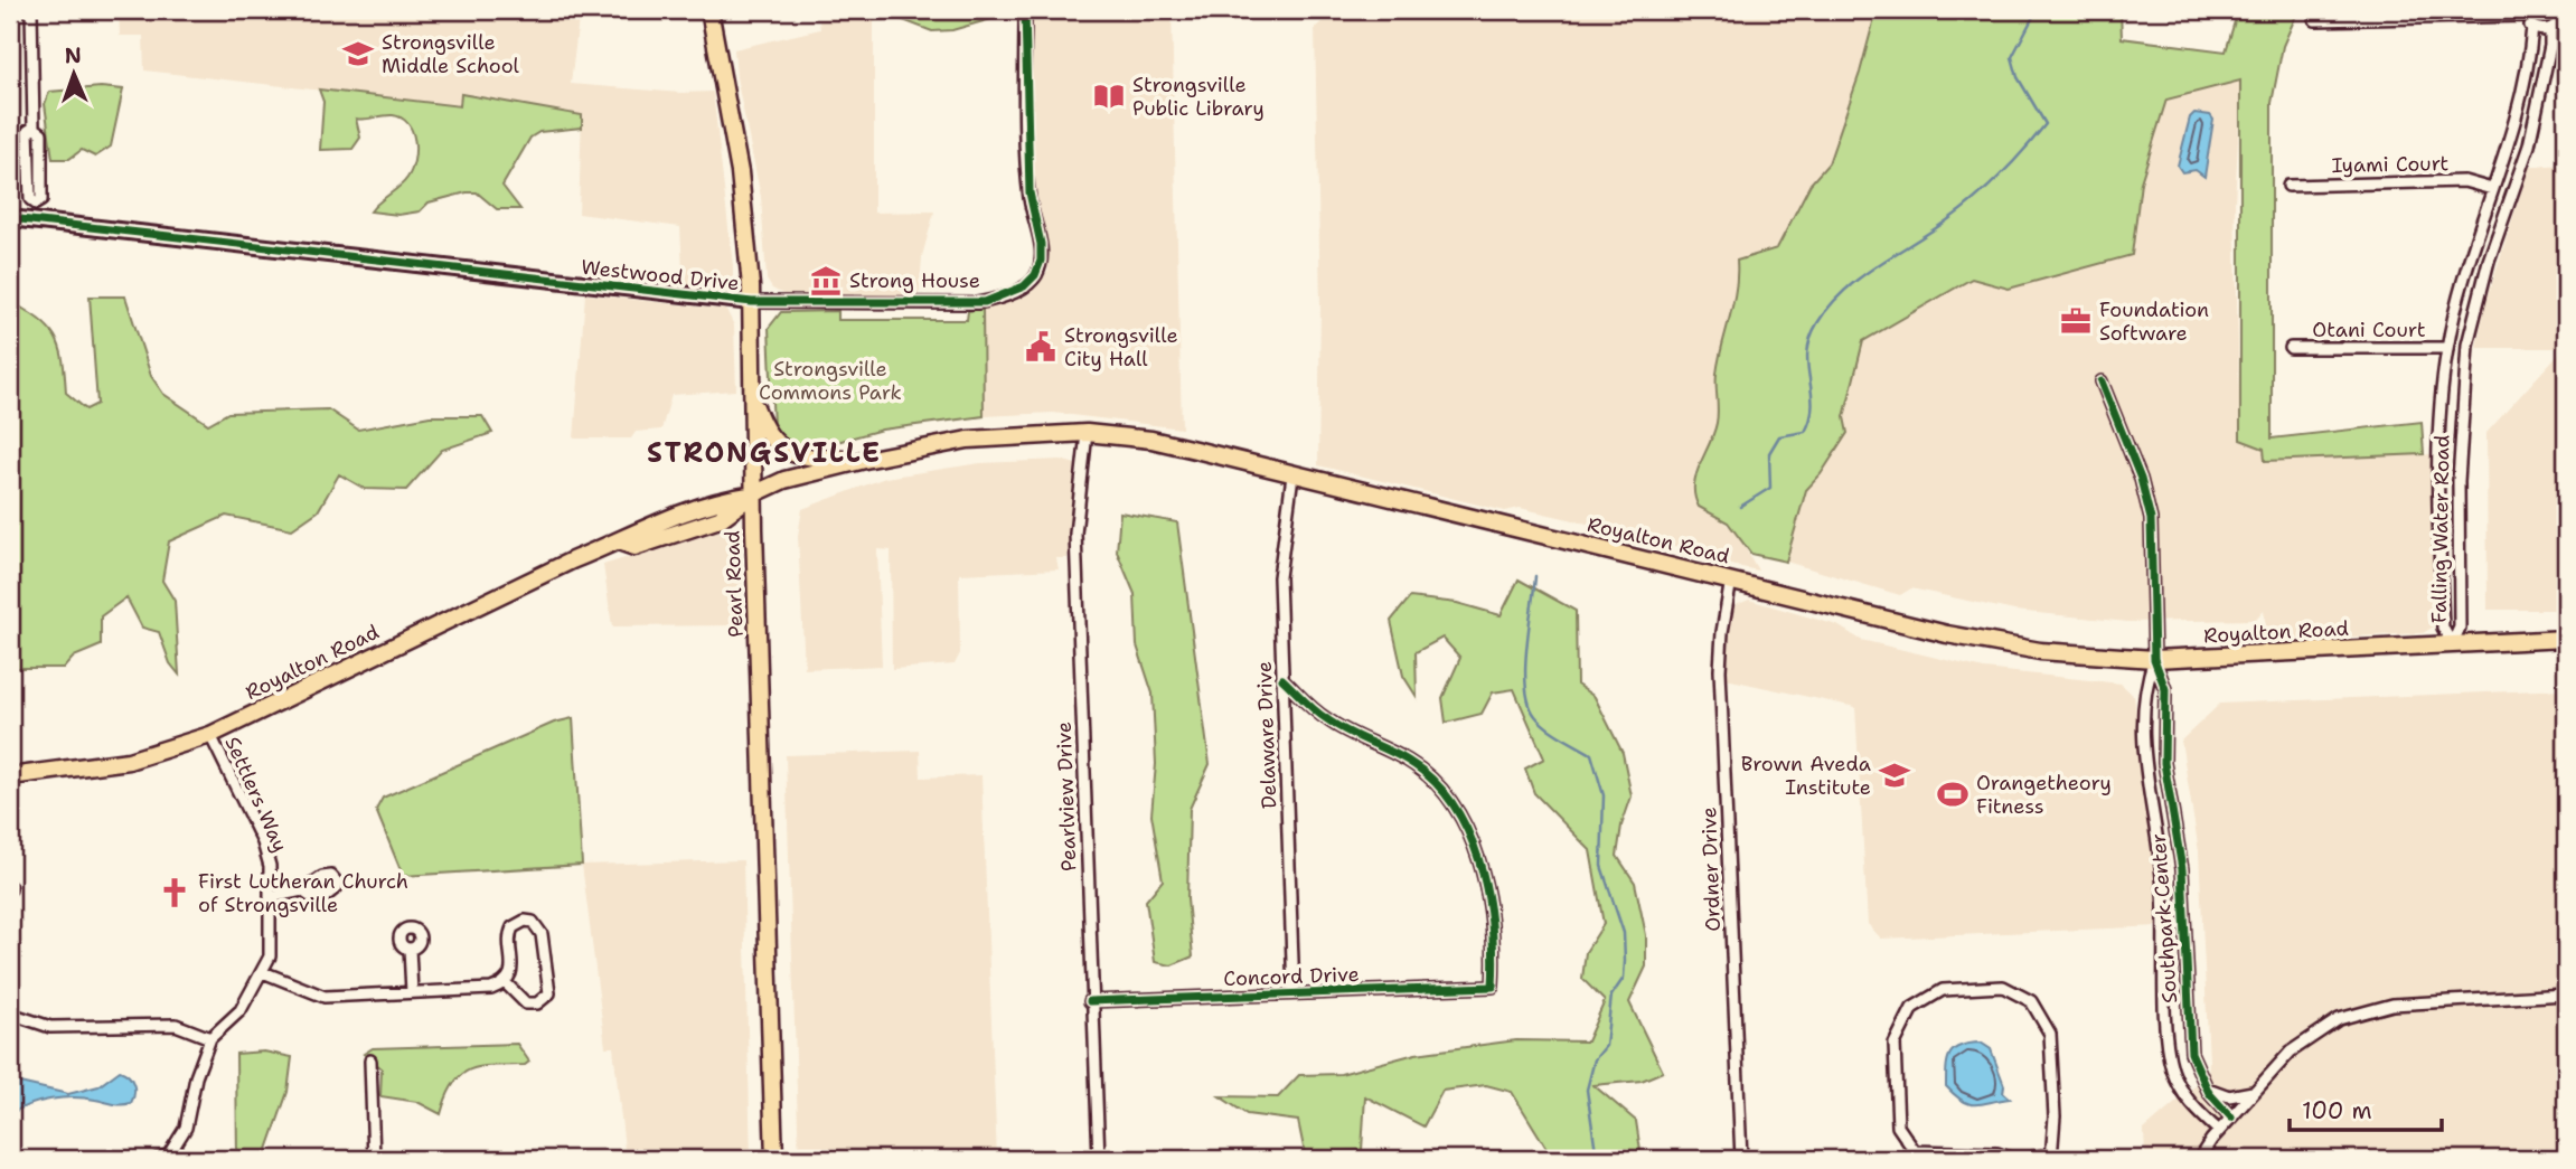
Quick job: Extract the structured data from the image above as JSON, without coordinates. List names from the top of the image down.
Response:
{
  "streets": {
    "main road": ["Royalton Road", "Pearl Road"],
    "street": [
      "Iyami Court",
      "Westwood Drive",
      "Otani Court",
      "Falling Water Road",
      "Delaware Drive",
      "Settlers Way",
      "Pearlview Drive",
      "Ordner Drive",
      "Southpark Center",
      "Concord Drive"
    ]
  },
  "crossings": [
    ["Iyami Court", "Falling Water Road"],
    ["Westwood Drive", "Pearl Road"],
    ["Otani Court", "Falling Water Road"],
    ["Falling Water Road", "Royalton Road"],
    ["Royalton Road", "Pearl Road"],
    ["Royalton Road", "Delaware Drive"],
    ["Royalton Road", "Settlers Way"],
    ["Royalton Road", "Pearlview Drive"],
    ["Royalton Road", "Ordner Drive"],
    ["Royalton Road", "Southpark Center"],
    ["Delaware Drive", "Concord Drive"],
    ["Pearlview Drive", "Concord Drive"]
  ],
  "districts": ["STRONGSVILLE"],
  "parks": ["Strongsville Commons Park"],
  "places": {
    "school or university": ["Strongsville Middle School", "Brown Aveda Institute"],
    "library": ["Strongsville Public Library"],
    "museum": ["Strong House"],
    "office": ["Foundation Software"],
    "public building": ["Strongsville City Hall"],
    "sports": ["Orangetheory Fitness"],
    "church": ["First Lutheran Church of Strongsville"]
  },
  "scale_bar": "100 m",
  "north": "top"
}
